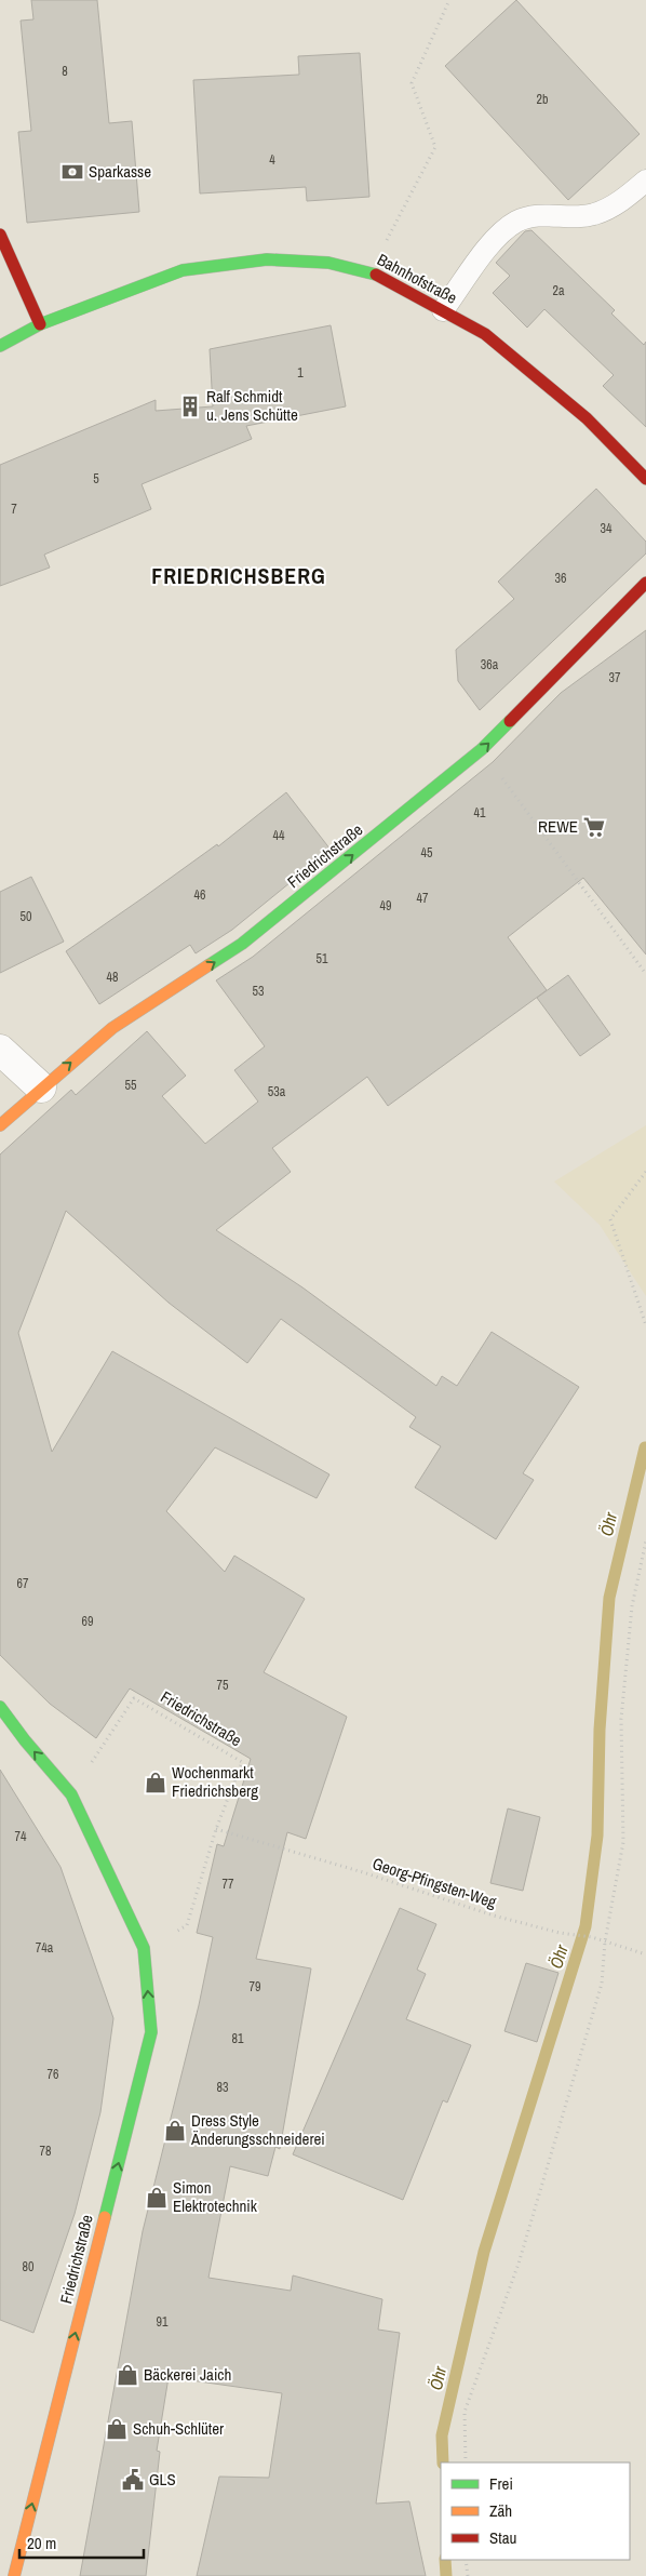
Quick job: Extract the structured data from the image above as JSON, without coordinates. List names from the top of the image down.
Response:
{
  "streets": {
    "street": ["Bahnhofstraße", "Friedrichstraße"],
    "path": ["Georg-Pfingsten-Weg"]
  },
  "crossings": [
    ["Friedrichstraße", "Georg-Pfingsten-Weg"]
  ],
  "one_way": ["Friedrichstraße"],
  "districts": ["FRIEDRICHSBERG"],
  "water": ["Öhr"],
  "places": {
    "bank": ["Sparkasse"],
    "building": ["Ralf Schmidt u. Jens Schütte"],
    "supermarket": ["REWE"],
    "shop": [
      "Wochenmarkt Friedrichsberg",
      "Dress Style Änderungsschneiderei",
      "Simon Elektrotechnik",
      "Bäckerei Jaich",
      "Schuh-Schlüter"
    ],
    "public building": ["GLS"]
  },
  "house_numbers": [
    "8",
    "2b",
    "4",
    "2a",
    "1",
    "5",
    "7",
    "34",
    "36",
    "36a",
    "37",
    "41",
    "44",
    "45",
    "46",
    "47",
    "49",
    "50",
    "51",
    "48",
    "53",
    "55",
    "53a",
    "67",
    "69",
    "75",
    "74",
    "77",
    "74a",
    "79",
    "81",
    "76",
    "83",
    "78",
    "80",
    "91"
  ],
  "legend": ["Frei", "Zäh", "Stau"],
  "scale_bar": "20 m"
}
